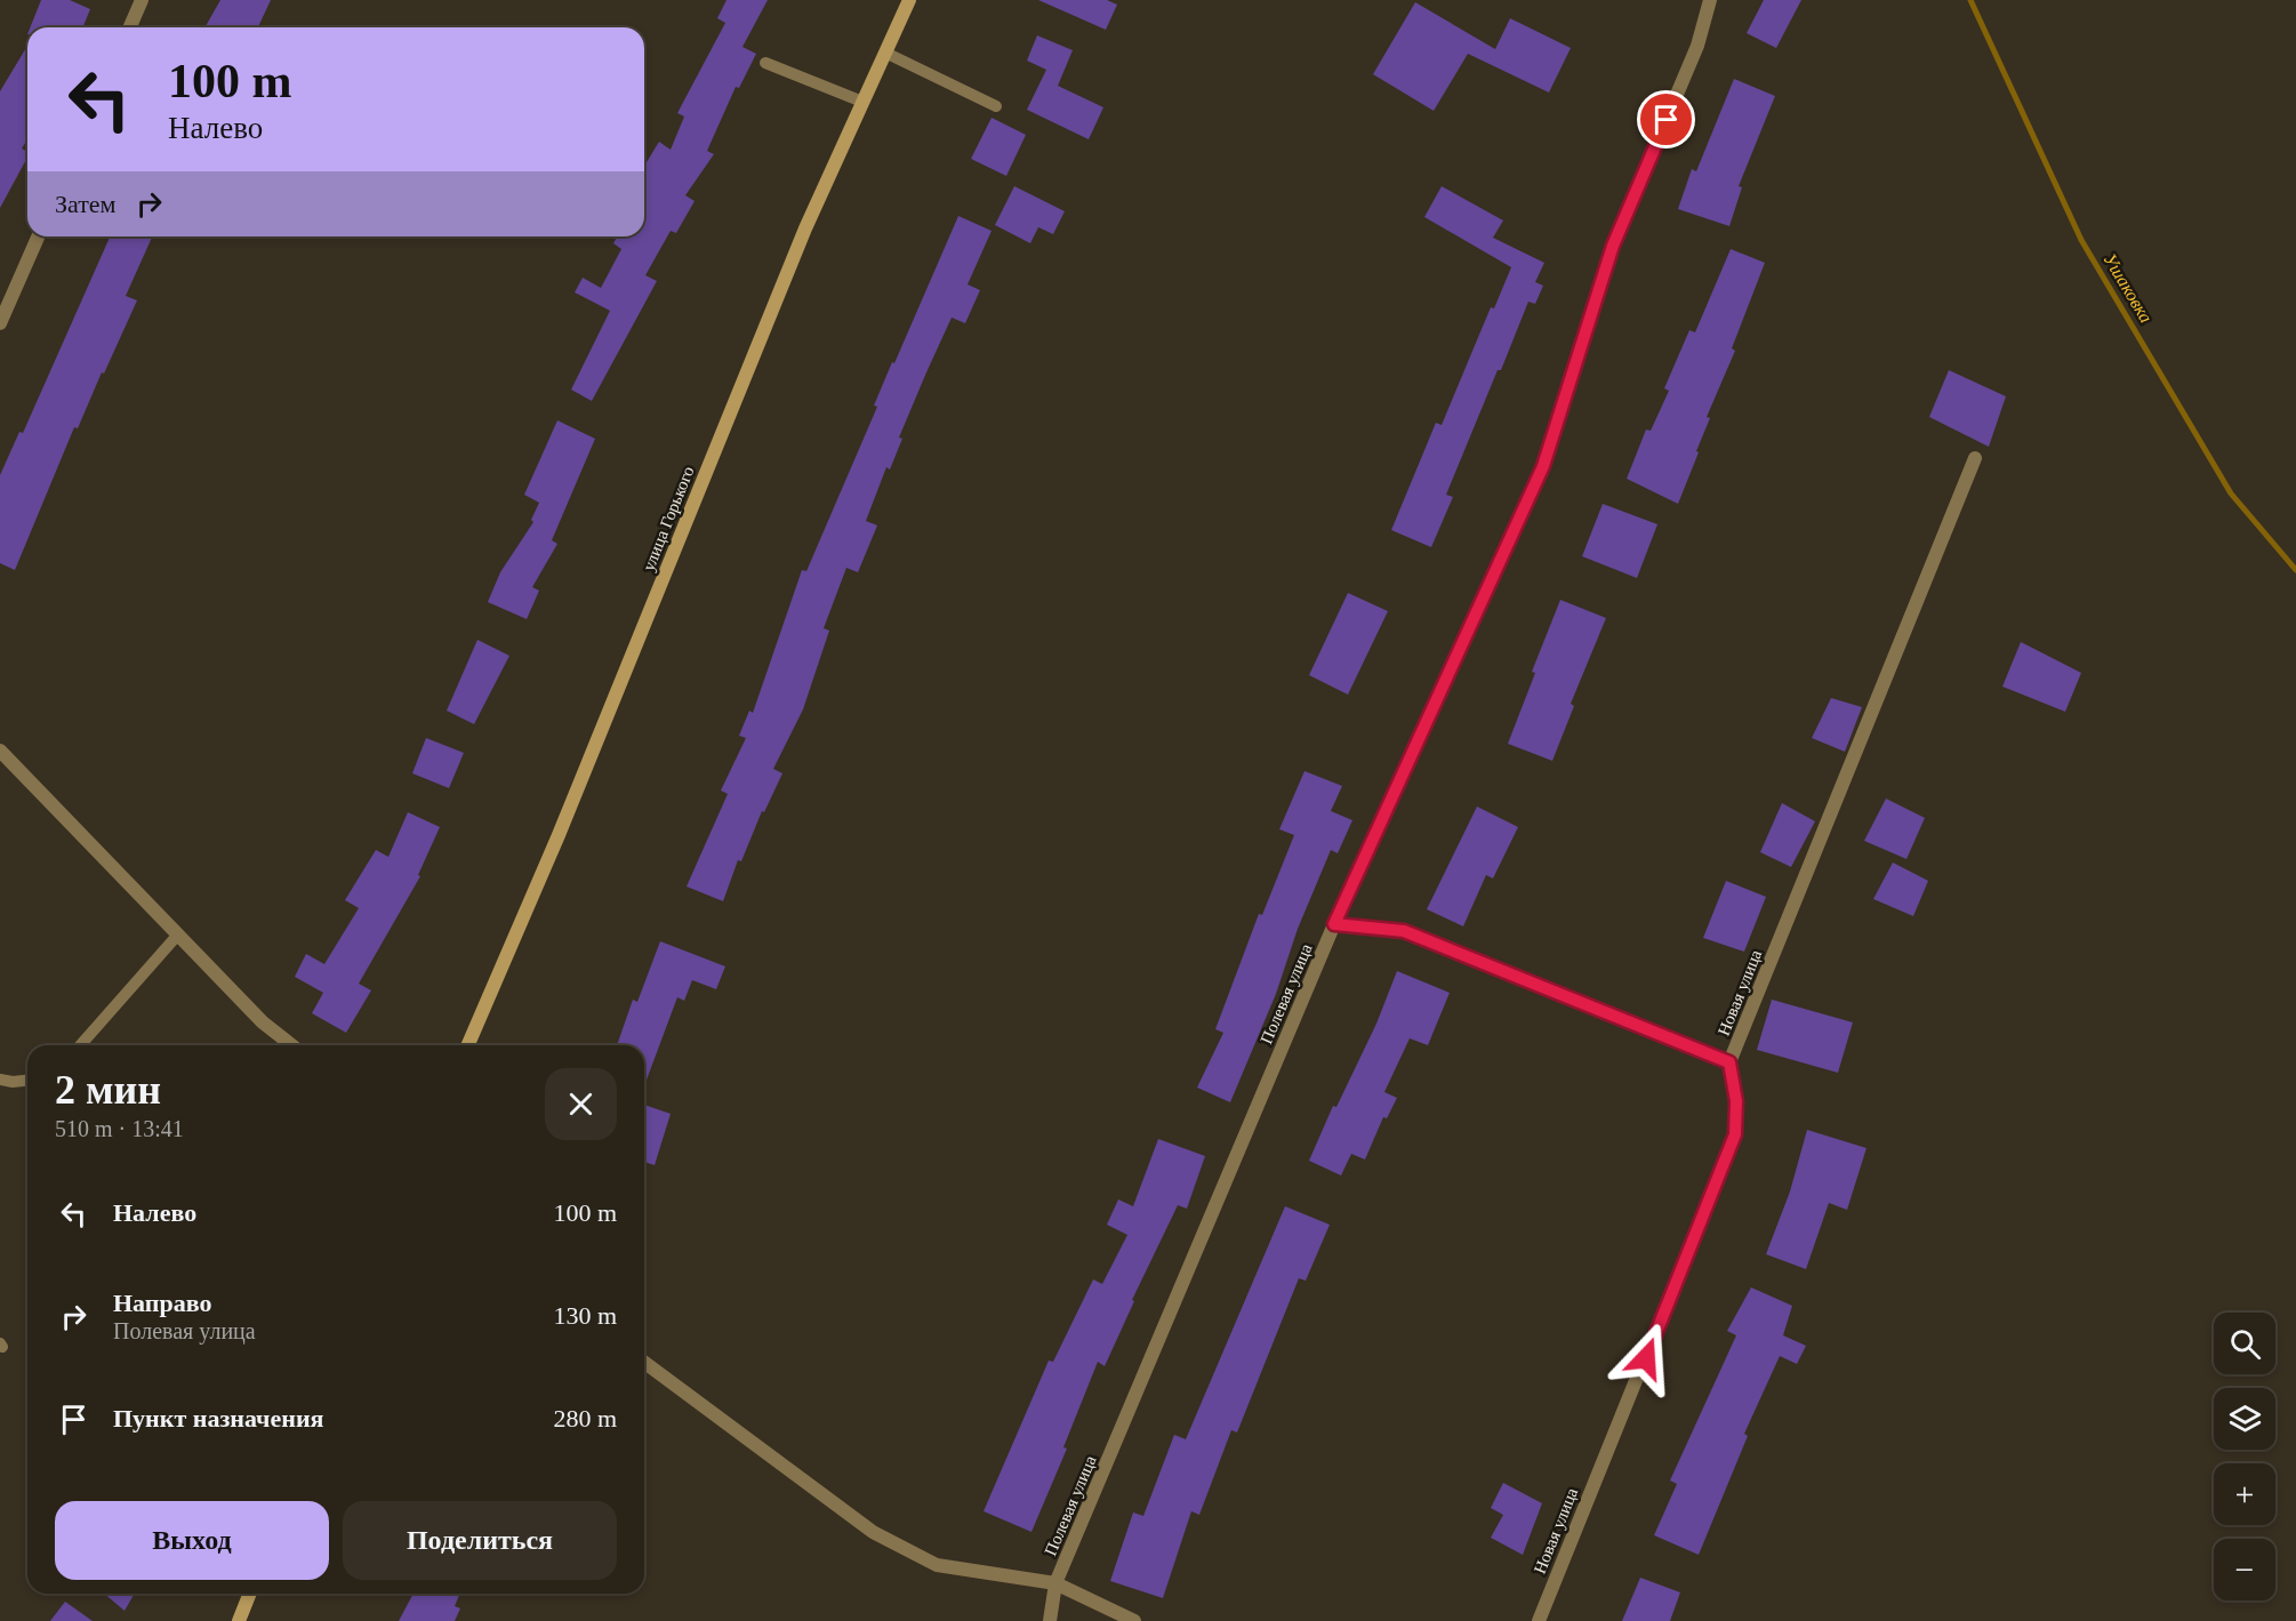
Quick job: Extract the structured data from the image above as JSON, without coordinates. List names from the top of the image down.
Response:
{
  "streets": {
    "main road": ["улица Горького"],
    "street": ["Новая улица", "Полевая улица"]
  },
  "water": ["Ушаковка"],
  "page": {
    "turn": ["100 m", "Налево"],
    "then": "Затем",
    "heading": ["2 мин", "510 m · 13:41"],
    "list": [
      {
        "name": "Налево",
        "value": "100 m"
      },
      {
        "name": "Направо",
        "note": "Полевая улица",
        "value": "130 m"
      },
      {
        "name": "Пункт назначения",
        "value": "280 m"
      }
    ],
    "map_buttons": ["+", "−"],
    "buttons": ["Выход", "Поделиться"]
  }
}
